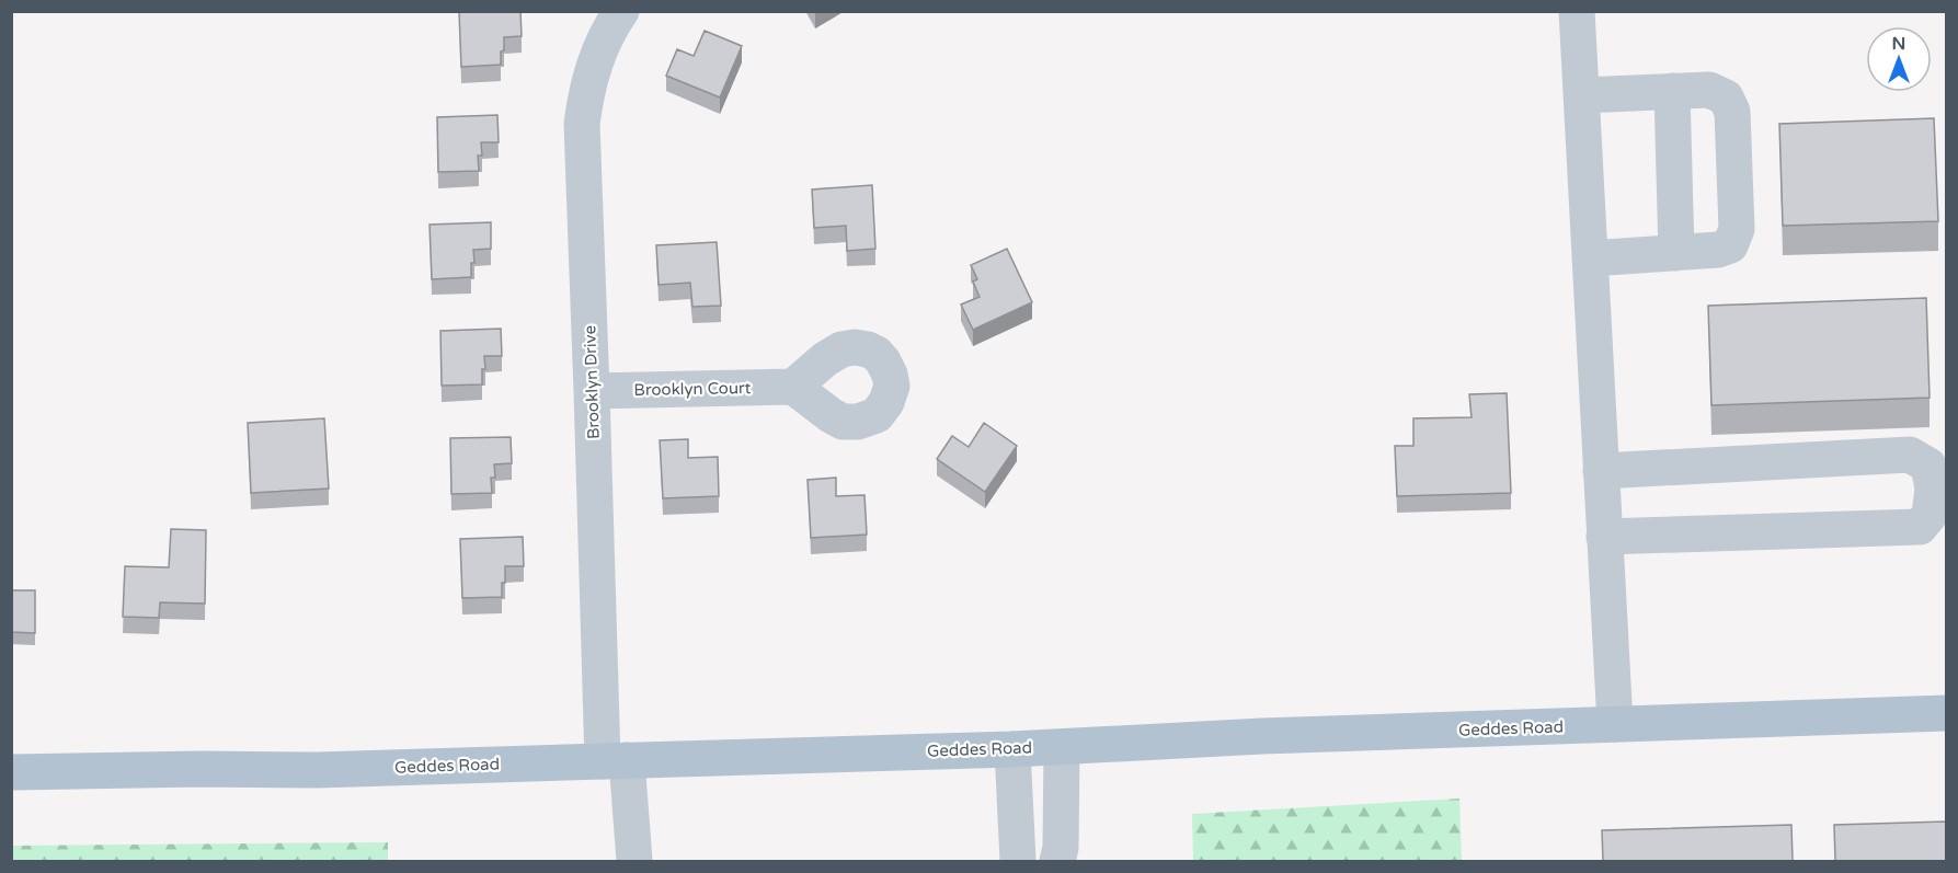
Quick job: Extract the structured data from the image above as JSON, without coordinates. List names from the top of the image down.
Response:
{
  "streets": {
    "main road": ["Geddes Road"],
    "street": ["Brooklyn Drive", "Brooklyn Court"]
  },
  "crossings": [
    ["Brooklyn Drive", "Brooklyn Court"],
    ["Brooklyn Drive", "Geddes Road"]
  ],
  "north": "top"
}
